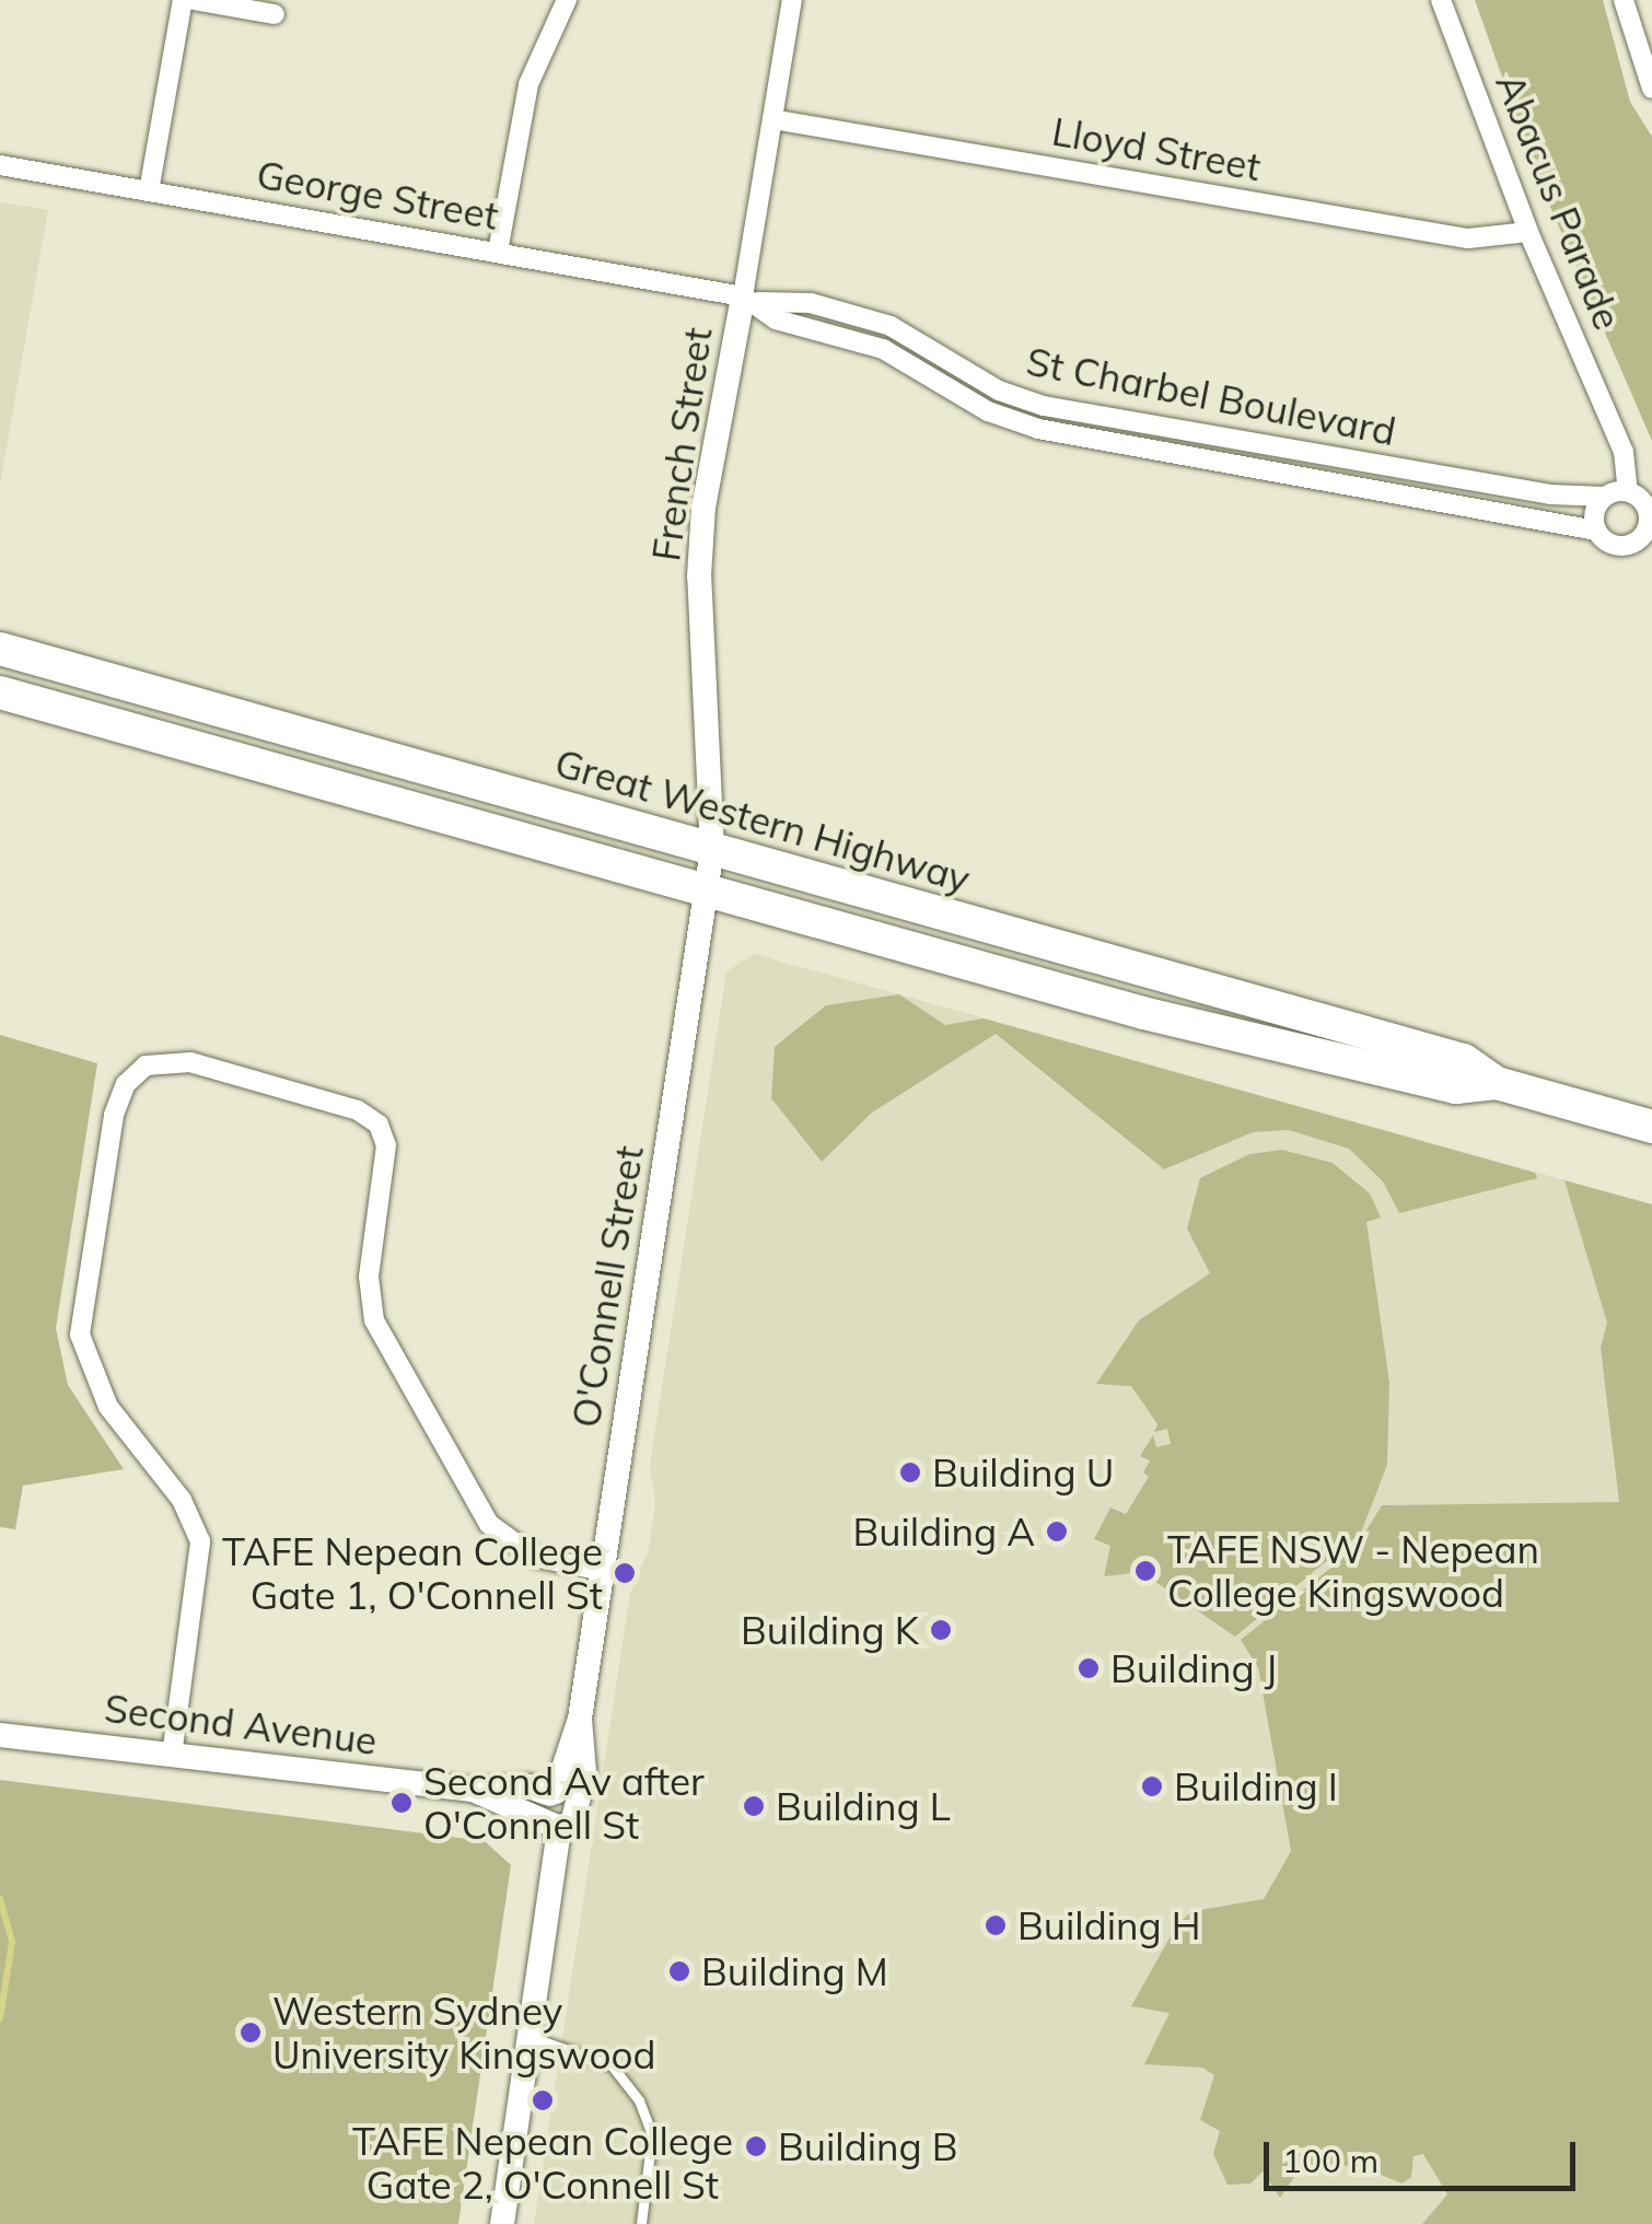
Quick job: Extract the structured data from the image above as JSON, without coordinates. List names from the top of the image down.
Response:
{
  "streets": {
    "highway": ["Great Western Highway"],
    "street": [
      "Lloyd Street",
      "George Street",
      "Abacus Parade",
      "St Charbel Boulevard",
      "French Street",
      "O'Connell Street",
      "Second Avenue"
    ]
  },
  "crossings": [
    ["Lloyd Street", "Abacus Parade"],
    ["George Street", "St Charbel Boulevard"],
    ["George Street", "French Street"],
    ["Abacus Parade", "St Charbel Boulevard"],
    ["St Charbel Boulevard", "French Street"],
    ["French Street", "Great Western Highway"],
    ["French Street", "O'Connell Street"],
    ["Great Western Highway", "O'Connell Street"],
    ["O'Connell Street", "Second Avenue"]
  ],
  "places": [
    "Building U",
    "Building A",
    "TAFE NSW - Nepean College Kingswood",
    "TAFE Nepean College Gate 1, O'Connell St",
    "Building K",
    "Building J",
    "Building I",
    "Second Av after O'Connell St",
    "Building L",
    "Building H",
    "Building M",
    "Western Sydney University Kingswood",
    "TAFE Nepean College Gate 2, O'Connell St",
    "Building B"
  ],
  "scale_bar": "100 m"
}
